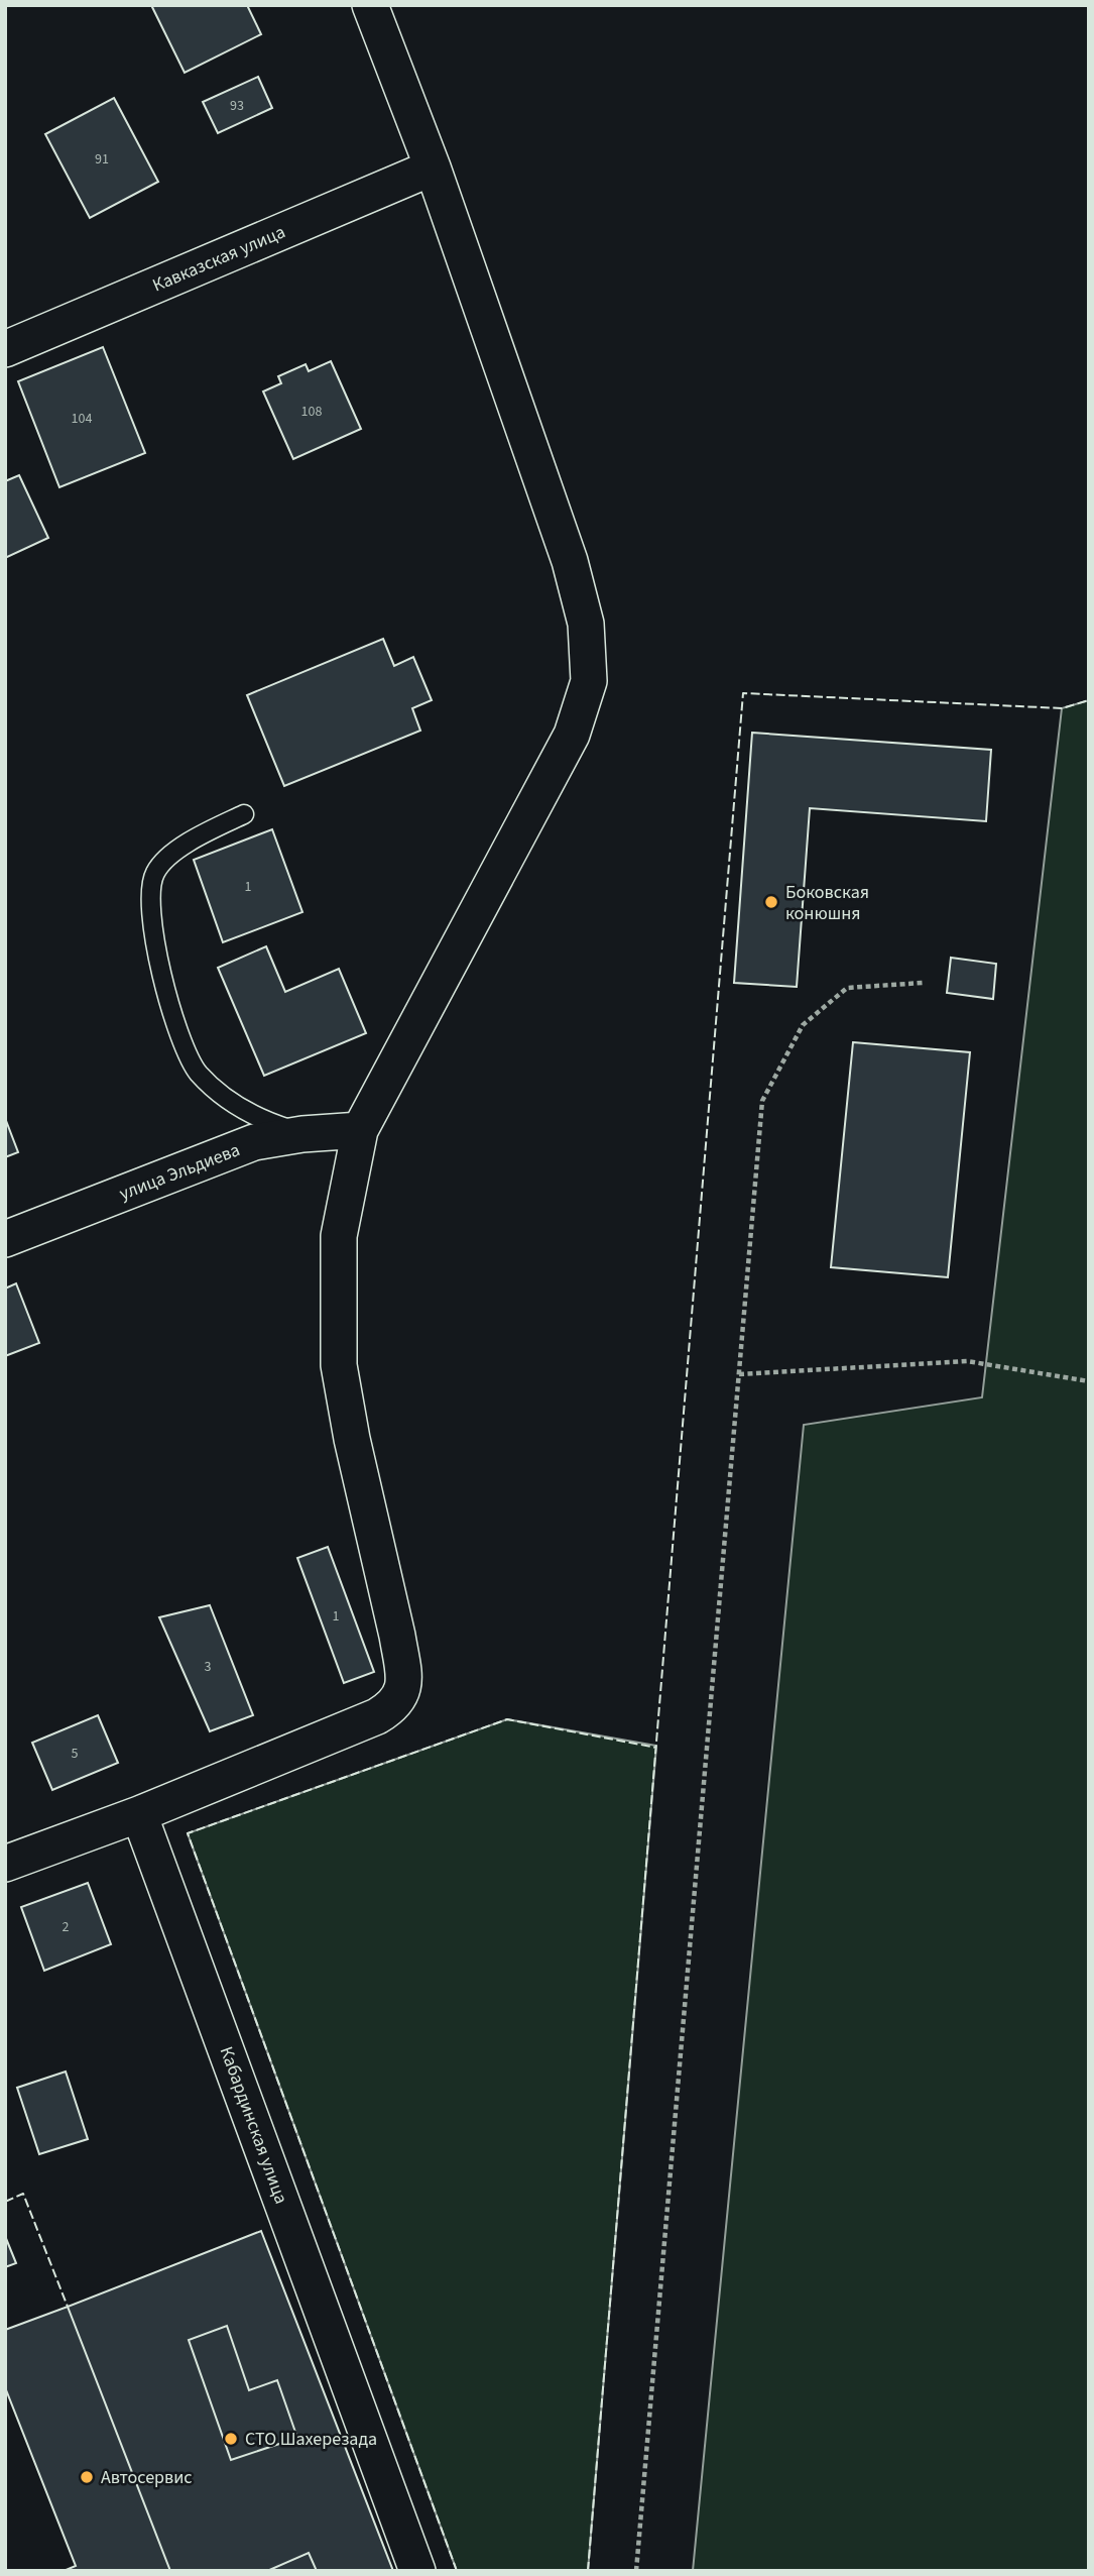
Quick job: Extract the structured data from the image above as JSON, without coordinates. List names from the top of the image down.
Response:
{
  "streets": {
    "street": ["Кавказская улица", "улица Эльдиева", "Кабардинская улица"]
  },
  "places": ["Боковская конюшня", "СТО Шахерезада", "Автосервис"],
  "house_numbers": [
    "93",
    "91",
    "108",
    "104",
    "1",
    "1",
    "3",
    "5",
    "2"
  ]
}
